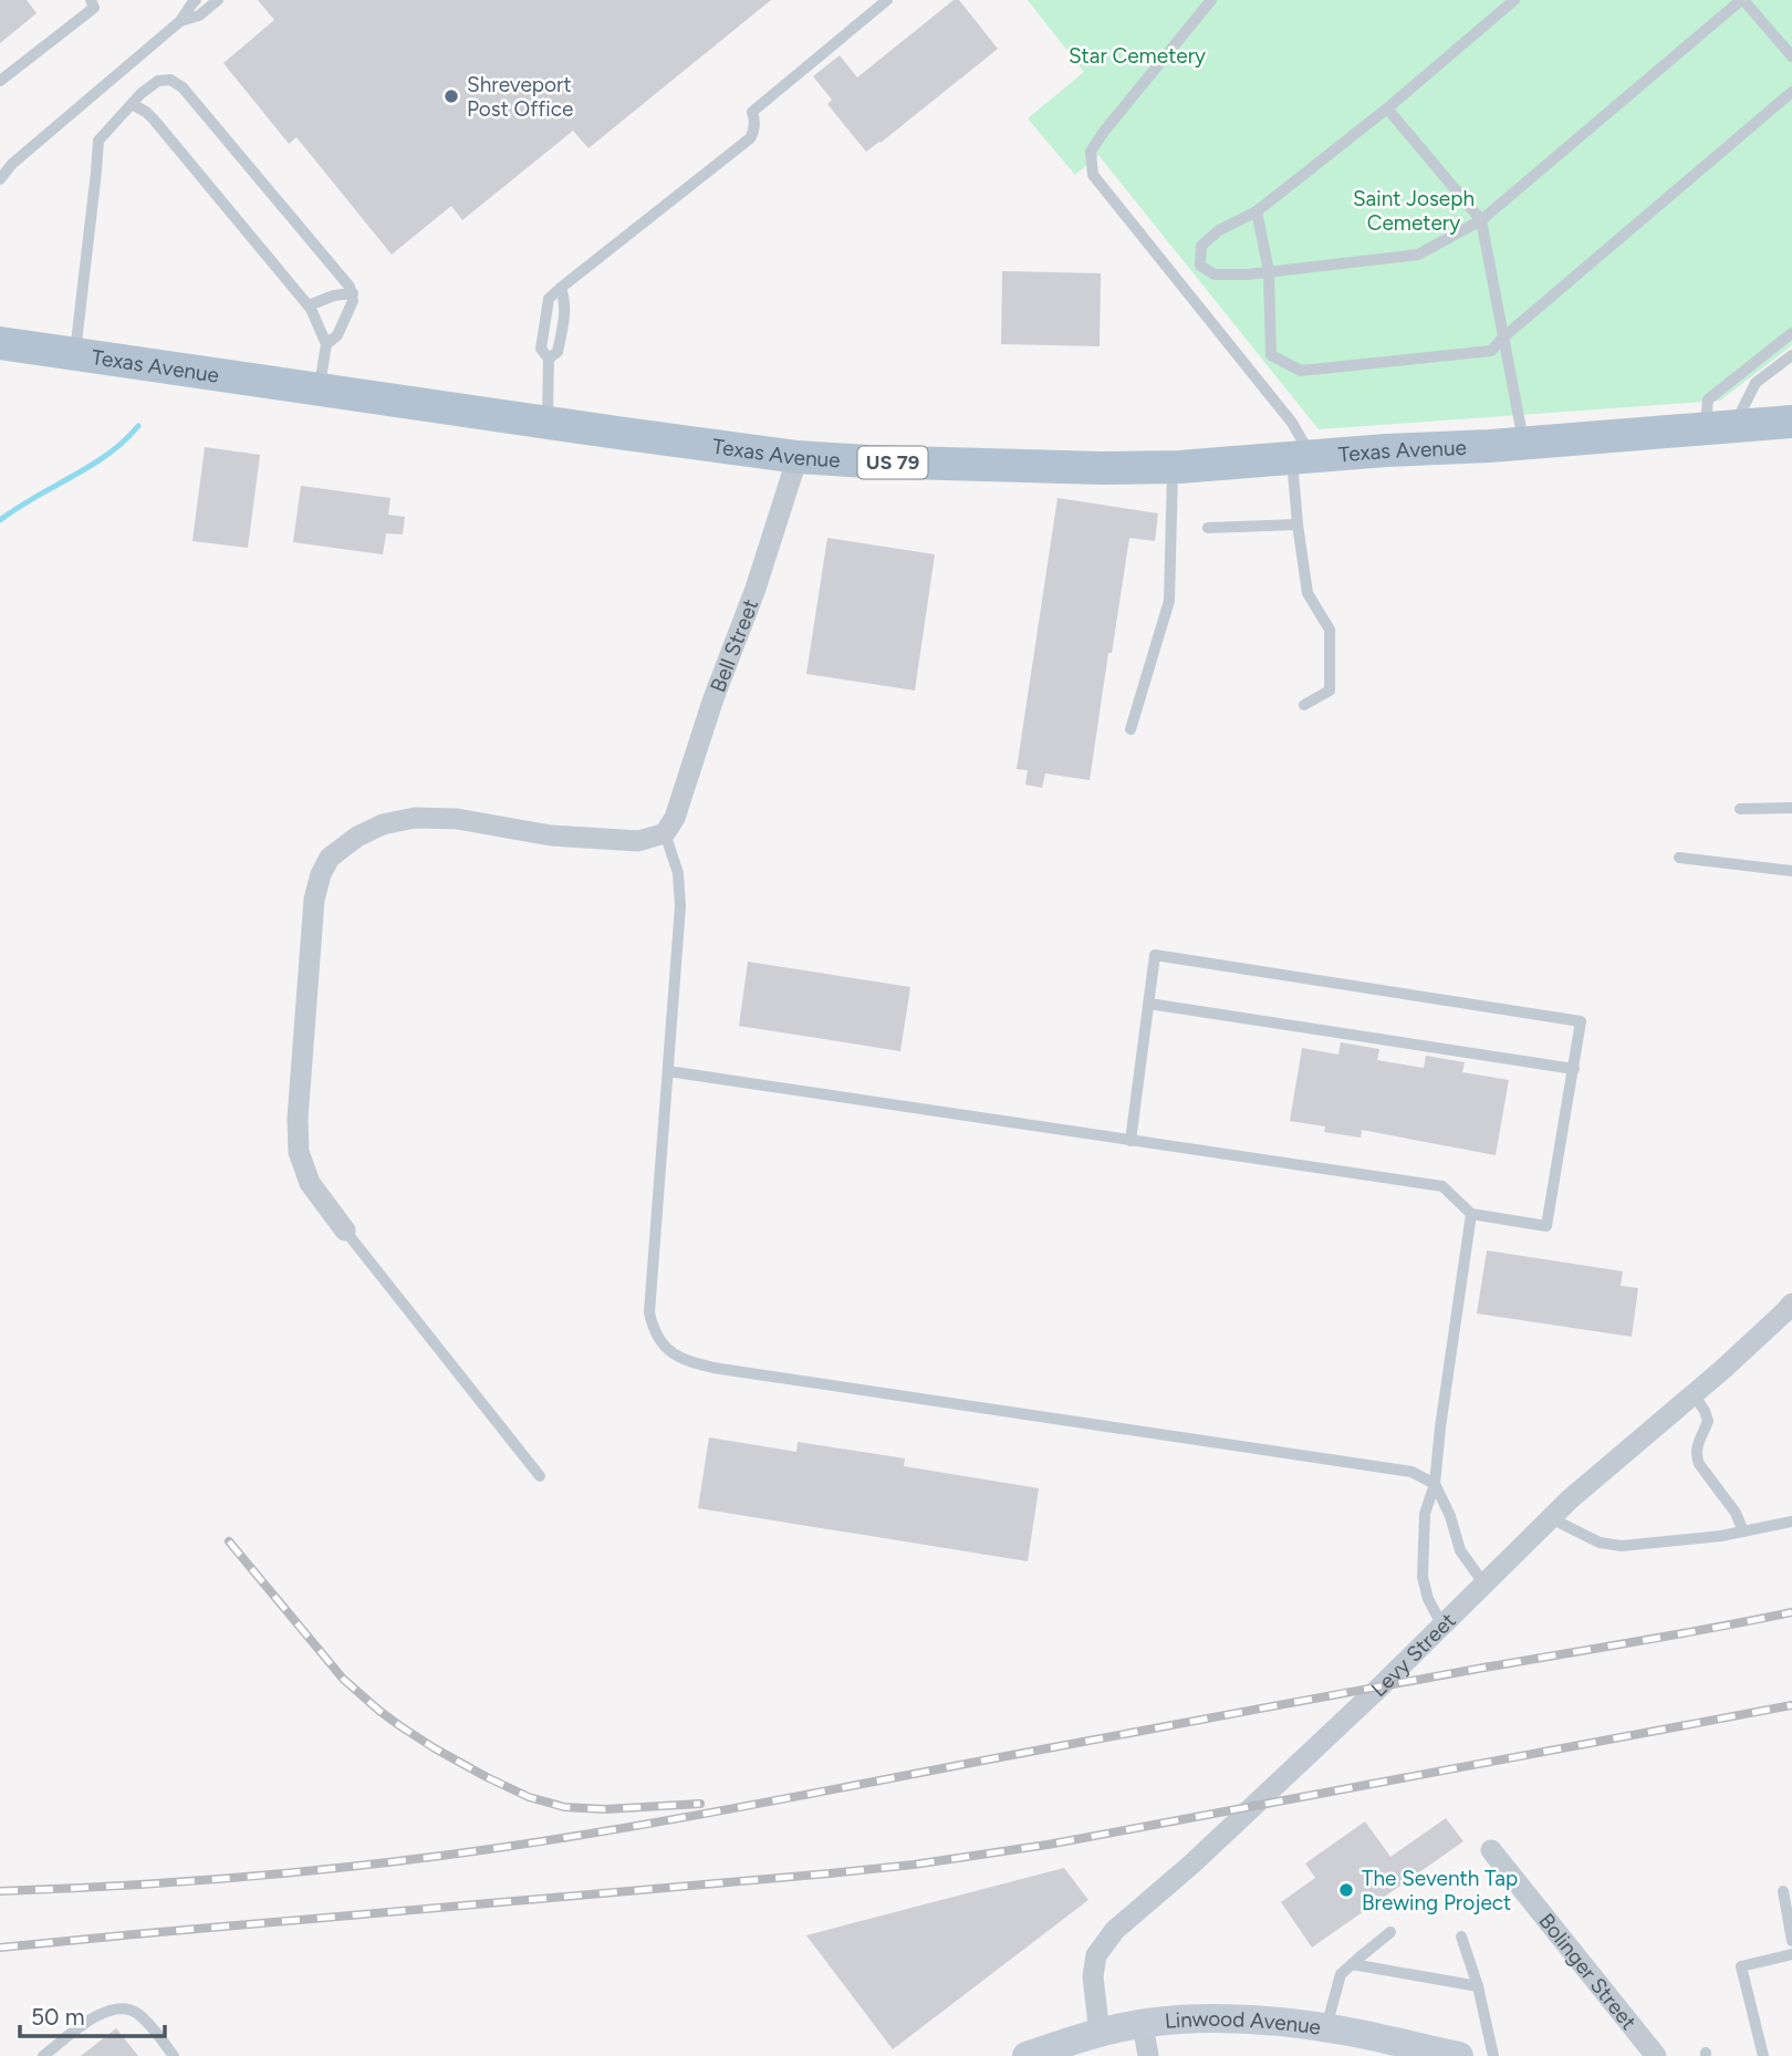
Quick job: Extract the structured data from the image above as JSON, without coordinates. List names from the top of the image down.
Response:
{
  "streets": {
    "main road": ["Texas Avenue", "US 79", "Linwood Avenue"],
    "street": ["Bell Street", "Levy Street", "Bolinger Street"]
  },
  "crossings": [
    ["Texas Avenue", "Bell Street"],
    ["Levy Street", "Linwood Avenue"]
  ],
  "parks": ["Star Cemetery", "Saint Joseph Cemetery"],
  "places": ["Shreveport Post Office", "The Seventh Tap Brewing Project"],
  "scale_bar": "50 m"
}
